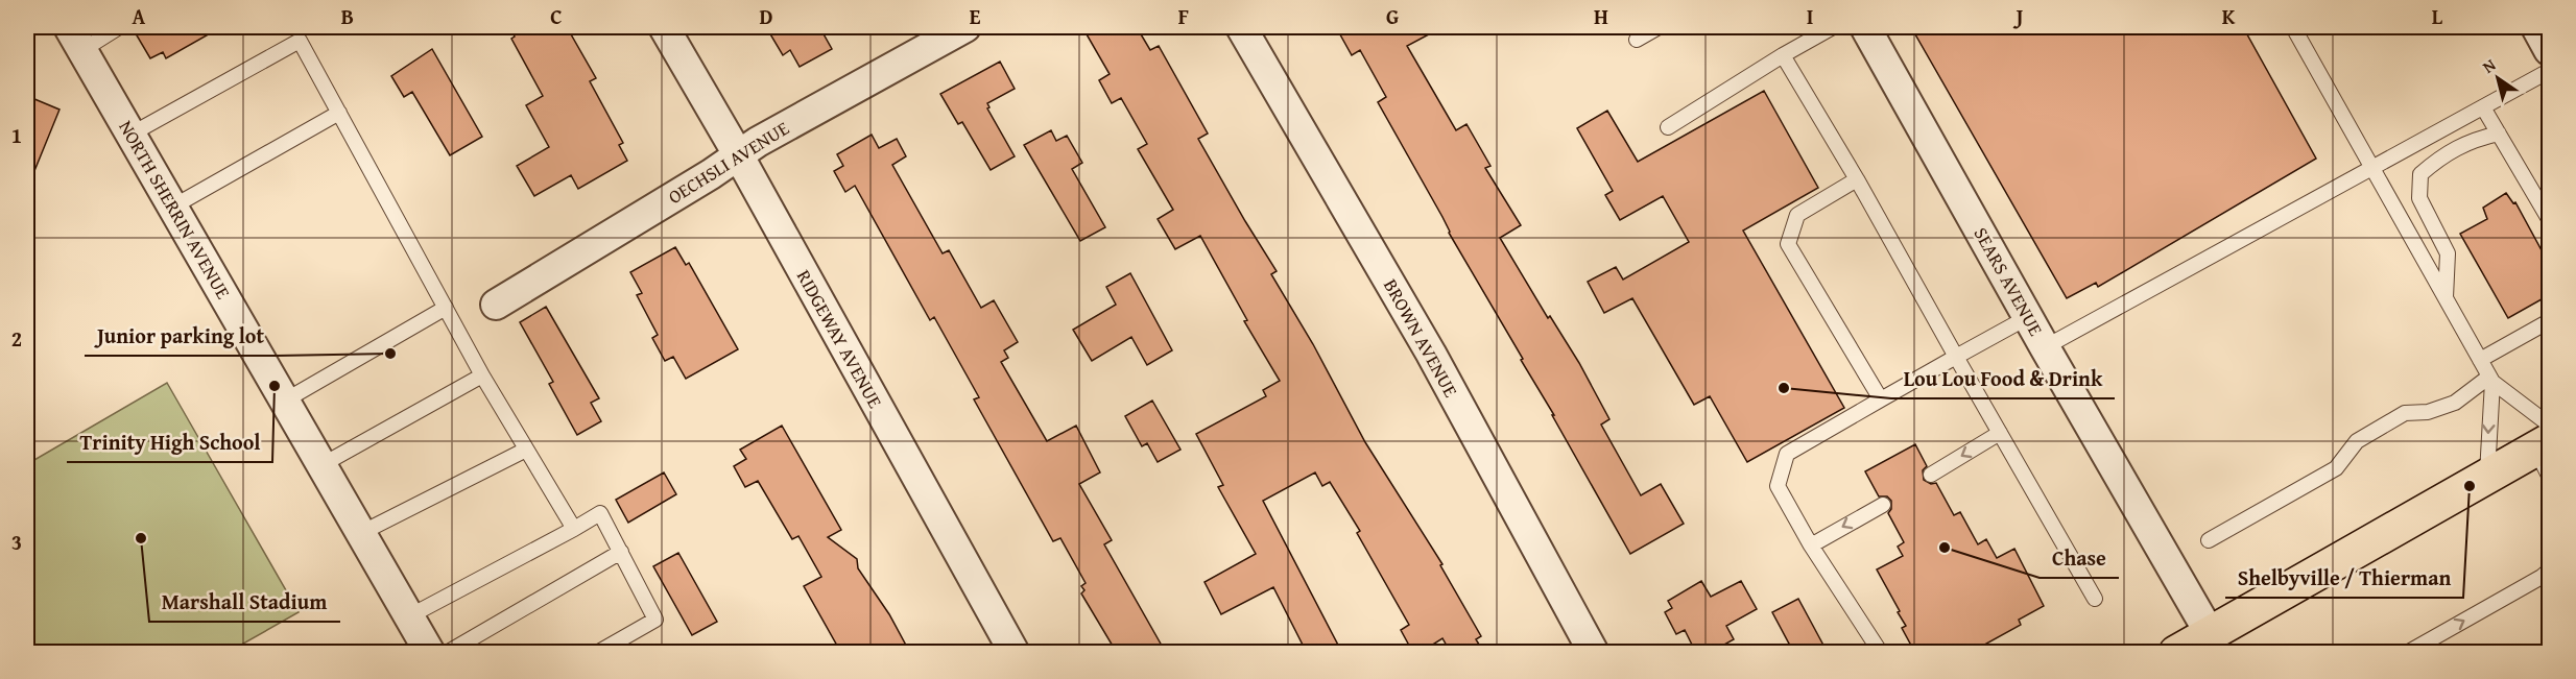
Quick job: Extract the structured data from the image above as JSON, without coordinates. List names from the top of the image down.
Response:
{
  "streets": {
    "street": [
      "OECHSLI AVENUE",
      "NORTH SHERRIN AVENUE",
      "SEARS AVENUE",
      "BROWN AVENUE",
      "RIDGEWAY AVENUE"
    ]
  },
  "crossings": [
    ["OECHSLI AVENUE", "RIDGEWAY AVENUE"]
  ],
  "places": [
    "Junior parking lot",
    "Trinity High School",
    "Lou Lou Food & Drink",
    "Shelbyville / Thierman",
    "Marshall Stadium",
    "Chase"
  ],
  "north": "top left",
  "grid": {
    "columns": [
      "A",
      "B",
      "C",
      "D",
      "E",
      "F",
      "G",
      "H",
      "I",
      "J",
      "K",
      "L"
    ],
    "rows": ["1", "2", "3"]
  }
}
